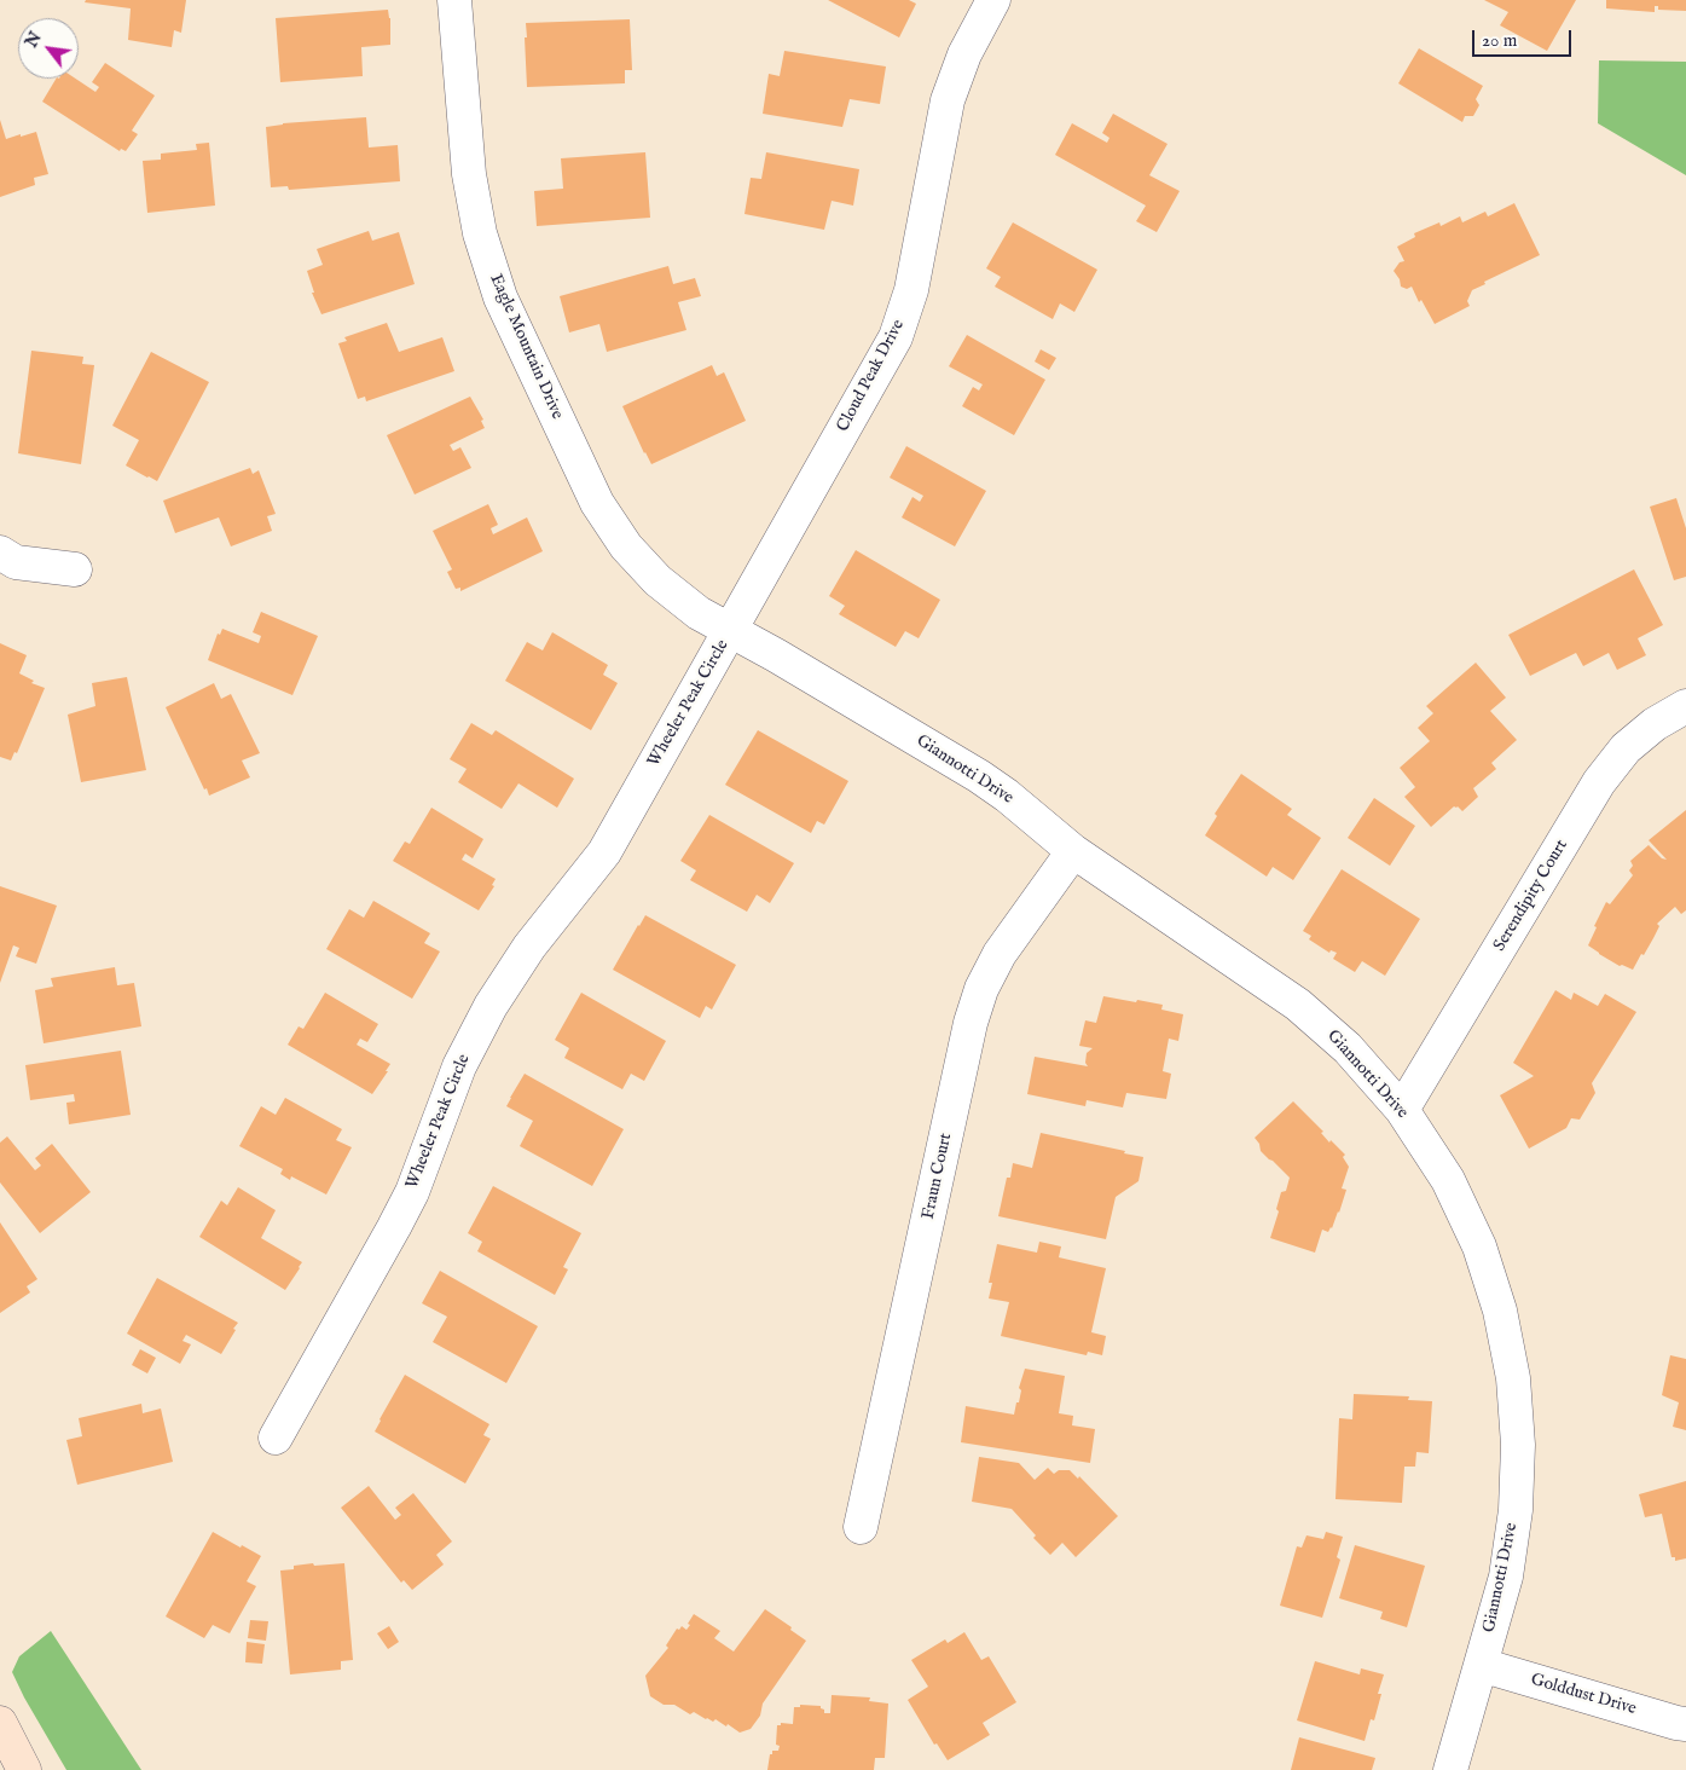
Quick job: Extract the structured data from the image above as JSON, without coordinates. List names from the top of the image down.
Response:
{
  "streets": {
    "street": [
      "Eagle Mountain Drive",
      "Cloud Peak Drive",
      "Wheeler Peak Circle",
      "Giannotti Drive",
      "Serendipity Court",
      "Fraun Court",
      "Golddust Drive"
    ]
  },
  "crossings": [
    ["Eagle Mountain Drive", "Cloud Peak Drive"],
    ["Eagle Mountain Drive", "Wheeler Peak Circle"],
    ["Eagle Mountain Drive", "Giannotti Drive"],
    ["Cloud Peak Drive", "Wheeler Peak Circle"],
    ["Cloud Peak Drive", "Giannotti Drive"],
    ["Wheeler Peak Circle", "Giannotti Drive"],
    ["Giannotti Drive", "Serendipity Court"],
    ["Giannotti Drive", "Fraun Court"],
    ["Giannotti Drive", "Golddust Drive"]
  ],
  "scale_bar": "20 m",
  "north": "top left"
}
